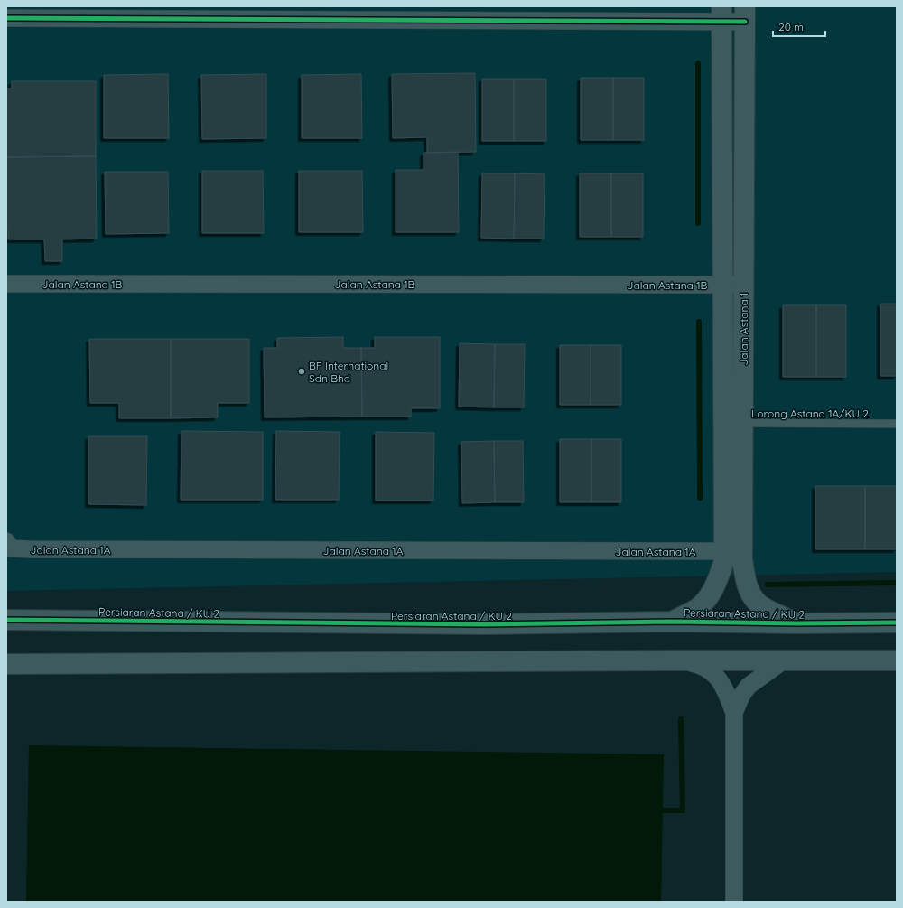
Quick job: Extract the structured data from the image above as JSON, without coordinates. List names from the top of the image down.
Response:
{
  "streets": {
    "street": [
      "Jalan Astana 1B",
      "Jalan Astana 1",
      "Jalan Astana 1A",
      "Persiaran Astana / KU 2"
    ],
    "lane": ["Lorong Astana 1A/KU 2"]
  },
  "crossings": [
    ["Jalan Astana 1B", "Jalan Astana 1"],
    ["Jalan Astana 1", "Lorong Astana 1A/KU 2"],
    ["Jalan Astana 1", "Jalan Astana 1A"],
    ["Jalan Astana 1", "Persiaran Astana / KU 2"]
  ],
  "places": ["BF International Sdn Bhd"],
  "scale_bar": "20 m"
}
